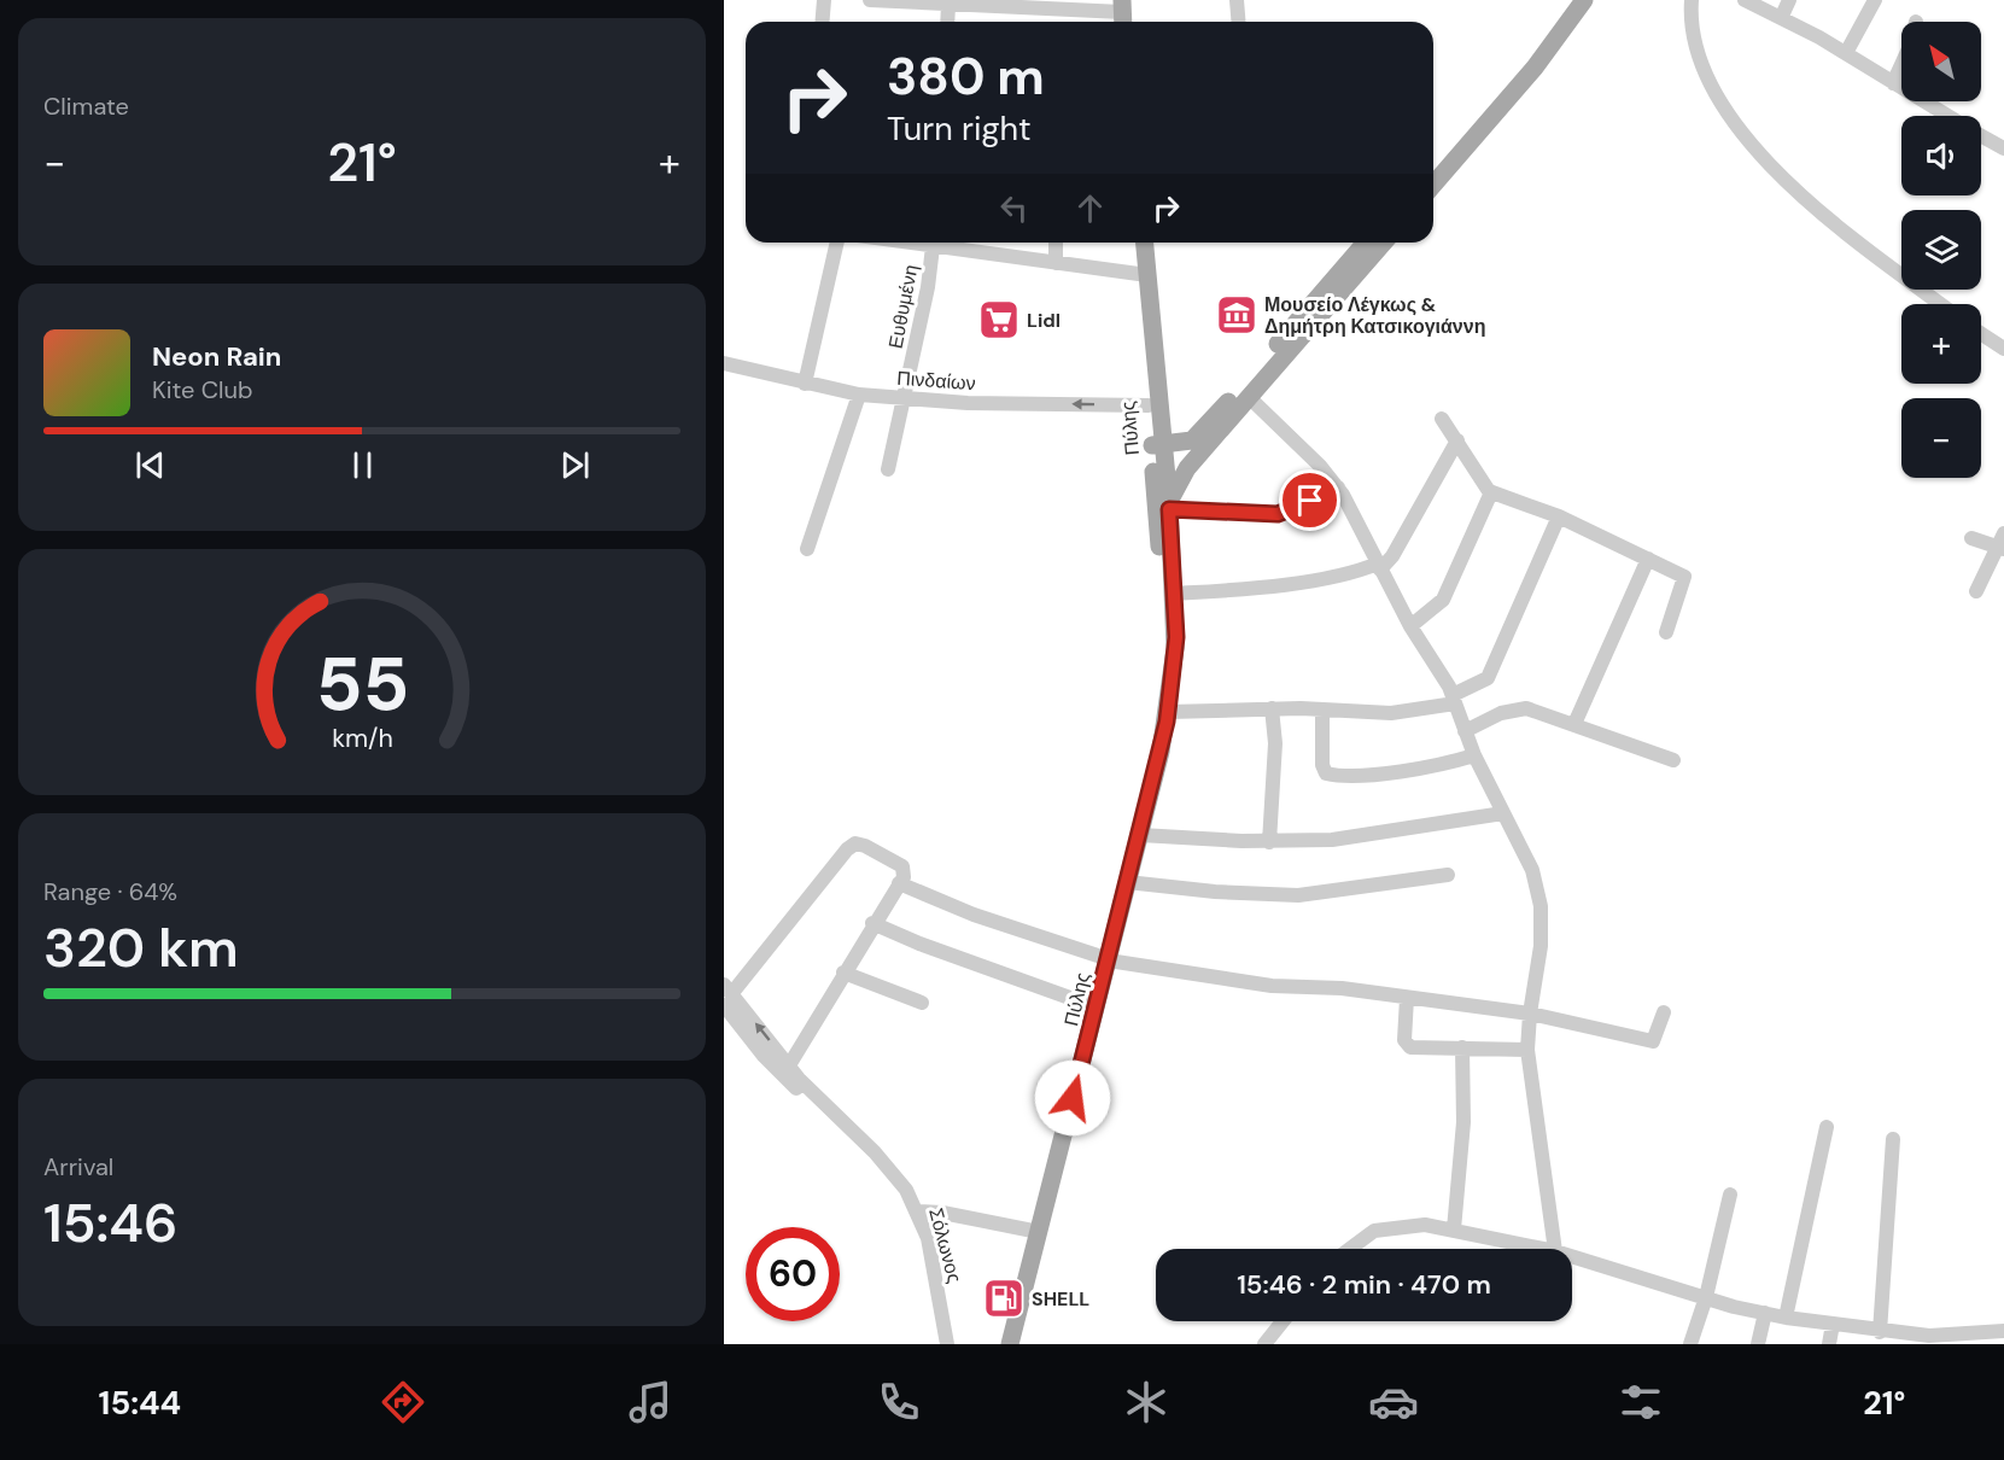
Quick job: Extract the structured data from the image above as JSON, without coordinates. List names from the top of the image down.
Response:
{
  "streets": {
    "main road": ["Πύλης"],
    "street": ["Ευθυμένη", "Πινδαίων", "Σόλωνος"]
  },
  "crossings": [
    ["Ευθυμένη", "Πινδαίων"],
    ["Πινδαίων", "Πύλης"]
  ],
  "one_way": ["Πινδαίων"],
  "places": {
    "museum": ["Μουσείο Λέγκως & Δημήτρη Κατσικογιάννη"],
    "supermarket": ["Lidl"],
    "fuel station": ["SHELL"]
  },
  "north": "top left",
  "page": {
    "tile": [
      "Climate",
      ["Range · 64%", "320 km"],
      ["Arrival", "15:46"]
    ],
    "map_buttons": ["+", "−"],
    "turn": ["380 m", "Turn right"],
    "heat": ["−", "21°", "+"],
    "song": ["Neon Rain", "Kite Club"],
    "limit": "60",
    "trip": "15:46 · 2 min · 470 m",
    "tabs": ["15:44", "21°"],
    "gauge": ["55", "km/h"]
  }
}
